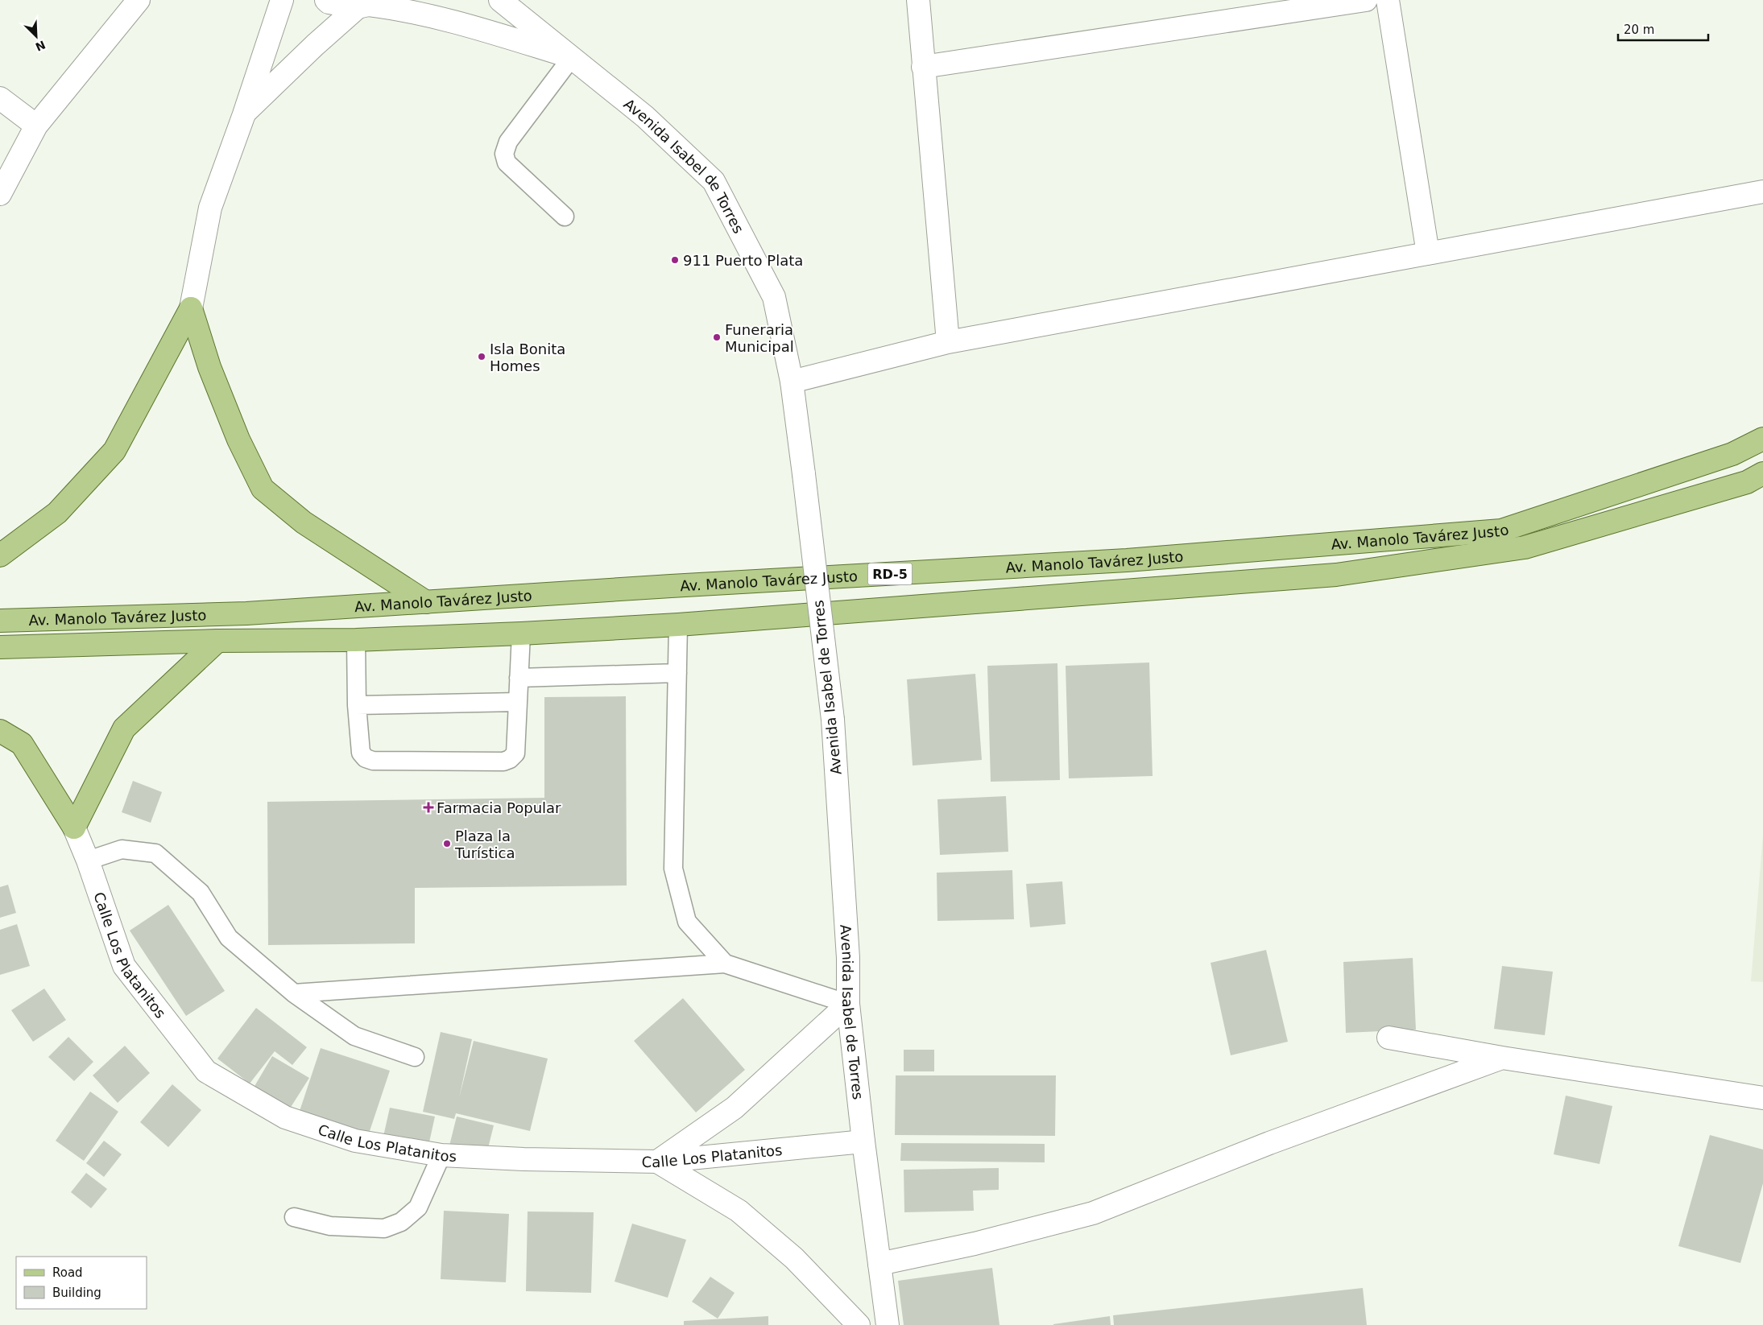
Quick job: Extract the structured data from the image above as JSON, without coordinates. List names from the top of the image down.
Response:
{
  "streets": {
    "main road": ["Av. Manolo Tavárez Justo", "RD-5"],
    "street": ["Avenida Isabel de Torres", "Calle Los Platanitos"]
  },
  "crossings": [
    ["Avenida Isabel de Torres", "Calle Los Platanitos"]
  ],
  "places": {
    "other": [
      "911 Puerto Plata",
      "Funeraria Municipal",
      "Isla Bonita Homes",
      "Plaza la Turística"
    ],
    "health": ["Farmacia Popular"]
  },
  "legend": ["Road", "Building"],
  "scale_bar": "20 m",
  "north": "bottom right"
}
